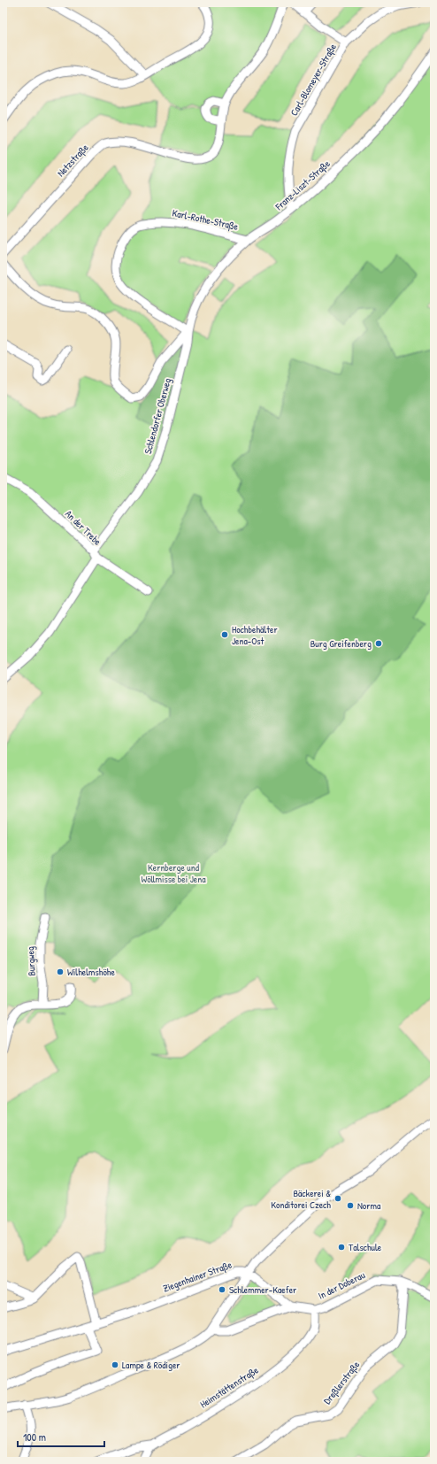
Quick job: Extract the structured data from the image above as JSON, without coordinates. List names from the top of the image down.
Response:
{
  "streets": {
    "street": [
      "Carl-Blomeyer-Straße",
      "Netzstraße",
      "Franz-Liszt-Straße",
      "Karl-Rothe-Straße",
      "Schlendorfer Oberweg",
      "An der Trebe",
      "Burgweg",
      "Ziegenhainer Straße",
      "In der Doberau",
      "Dreßlerstraße",
      "Heimstättenstraße"
    ]
  },
  "crossings": [
    ["Carl-Blomeyer-Straße", "Franz-Liszt-Straße"],
    ["Franz-Liszt-Straße", "Karl-Rothe-Straße"],
    ["Franz-Liszt-Straße", "Schlendorfer Oberweg"],
    ["Karl-Rothe-Straße", "Schlendorfer Oberweg"],
    ["Schlendorfer Oberweg", "An der Trebe"],
    ["In der Doberau", "Dreßlerstraße"],
    ["In der Doberau", "Heimstättenstraße"]
  ],
  "parks": ["Kernberge und Wöllmisse bei Jena"],
  "places": [
    "Hochbehälter Jena-Ost",
    "Burg Greifenberg",
    "Wilhelmshöhe",
    "Bäckerei & Konditorei Czech",
    "Norma",
    "Talschule",
    "Schlemmer-Kaefer",
    "Lampe & Rödiger"
  ],
  "scale_bar": "100 m"
}
